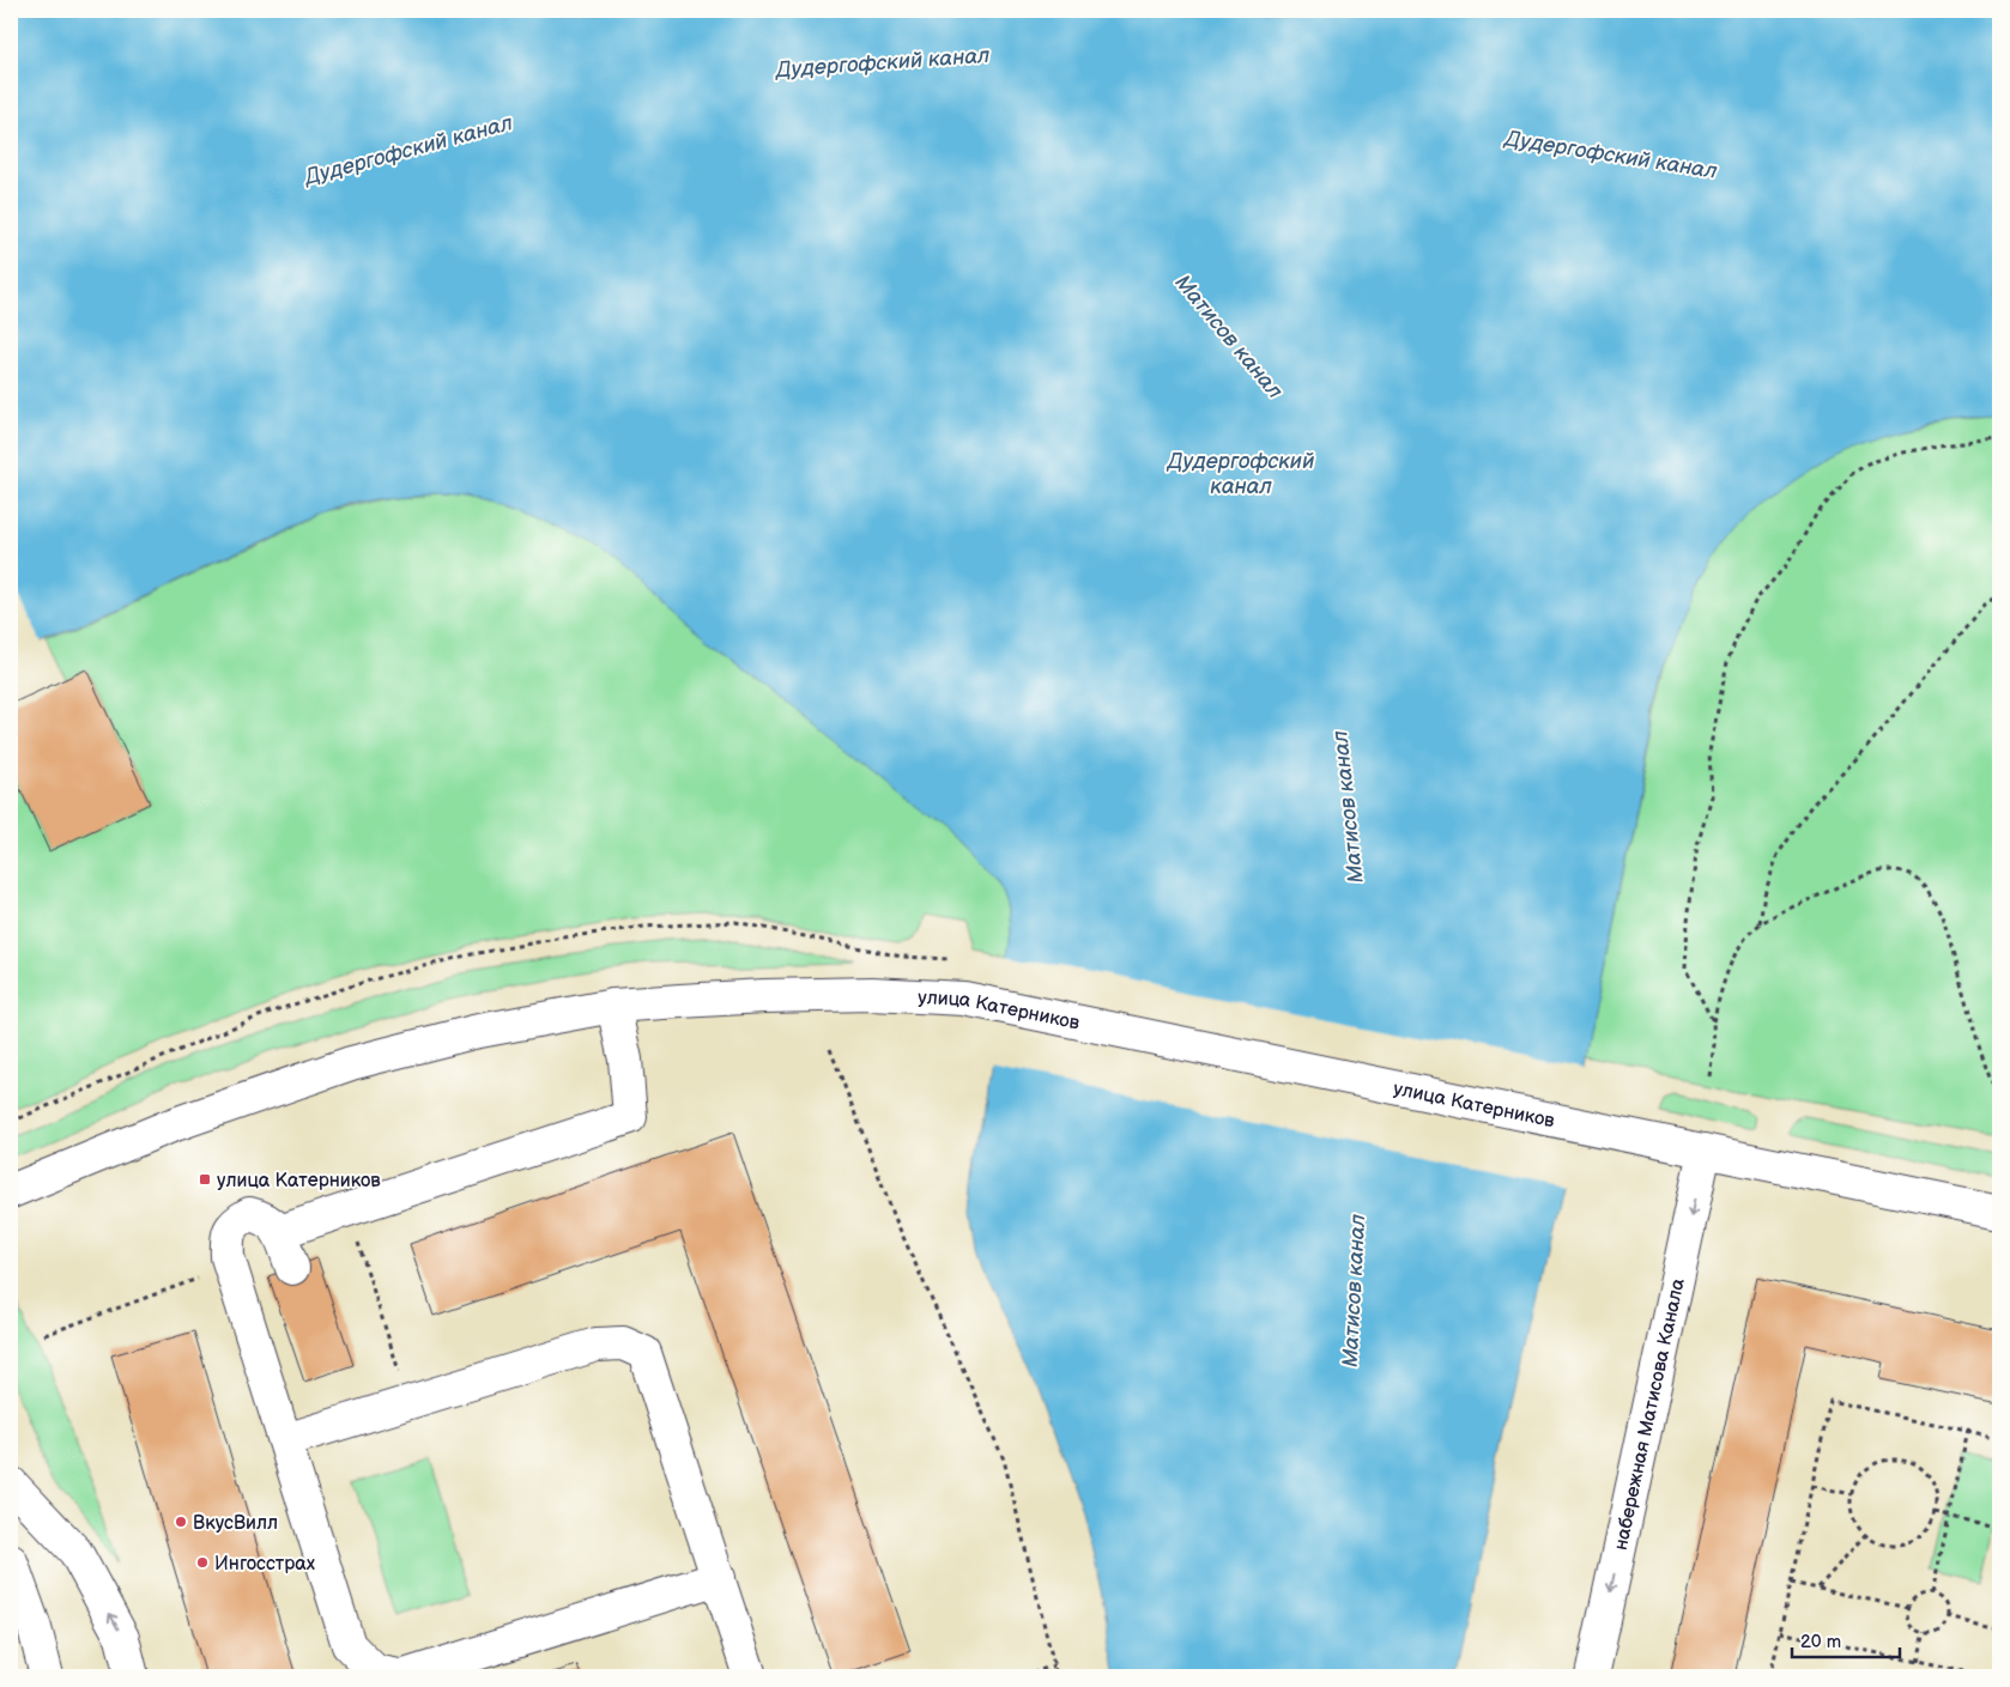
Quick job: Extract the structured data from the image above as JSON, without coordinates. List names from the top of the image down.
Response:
{
  "streets": {
    "street": ["улица Катерников", "набережная Матисова Канала"]
  },
  "crossings": [
    ["улица Катерников", "набережная Матисова Канала"]
  ],
  "one_way": ["набережная Матисова Канала"],
  "water": ["Дудергофский канал", "Матисов канал"],
  "places": {
    "transit": ["улица Катерников"],
    "other": ["ВкусВилл", "Ингосстрах"]
  },
  "scale_bar": "20 m"
}
